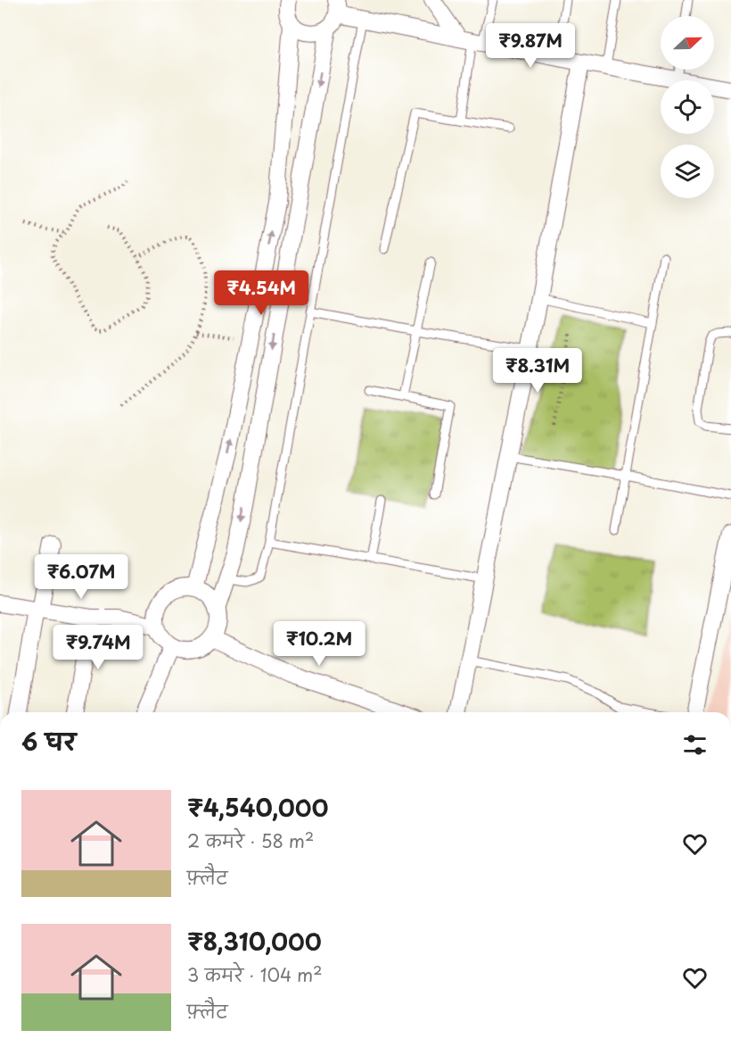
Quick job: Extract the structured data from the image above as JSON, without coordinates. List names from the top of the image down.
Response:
{
  "north": "right",
  "page": {
    "price": [
      "₹9.87M",
      "₹4.54M",
      "₹8.31M",
      "₹6.07M",
      "₹10.2M",
      "₹9.74M"
    ],
    "heading": "6 घर",
    "list": [
      {
        "name": "₹4,540,000",
        "note": "2 कमरे · 58 m² · फ़्लैट"
      },
      {
        "name": "₹8,310,000",
        "note": "3 कमरे · 104 m² · फ़्लैट"
      }
    ]
  }
}
